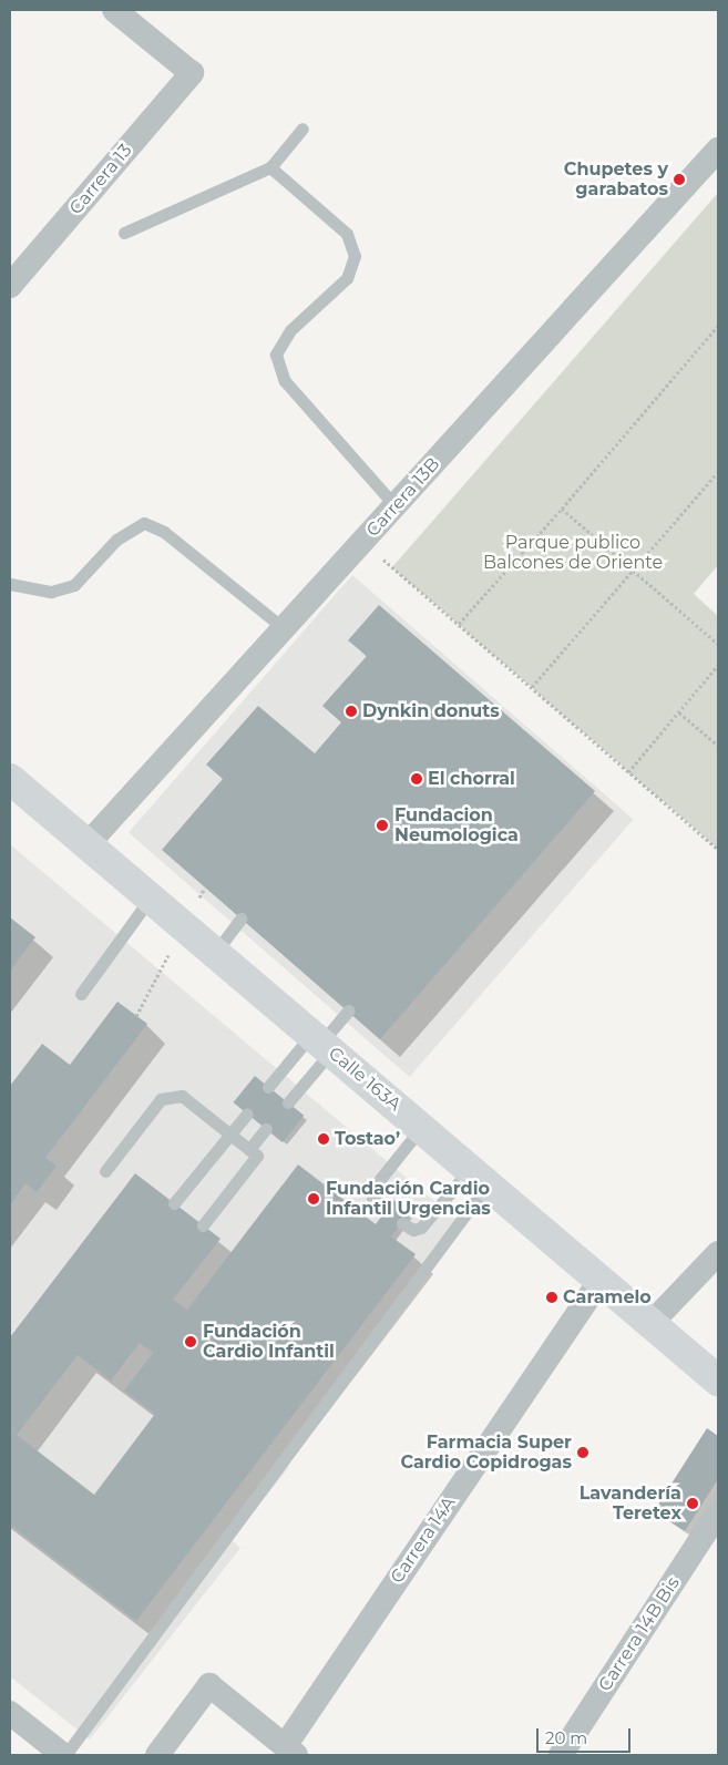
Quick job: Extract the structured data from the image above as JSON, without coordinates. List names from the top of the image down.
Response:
{
  "streets": {
    "main road": ["Calle 163A"],
    "street": [
      "Carrera 13",
      "Carrera 13B",
      "Carrera 14A",
      "Carrera 14B Bis"
    ]
  },
  "crossings": [
    ["Carrera 13B", "Calle 163A"],
    ["Calle 163A", "Carrera 14A"]
  ],
  "parks": ["Parque publico Balcones de Oriente"],
  "places": [
    "Chupetes y garabatos",
    "Dynkin donuts",
    "El chorral",
    "Fundacion Neumologica",
    "Tostao’",
    "Fundación Cardio Infantil Urgencias",
    "Caramelo",
    "Fundación Cardio Infantil",
    "Farmacia Super Cardio Copidrogas",
    "Lavandería Teretex"
  ],
  "scale_bar": "20 m"
}
